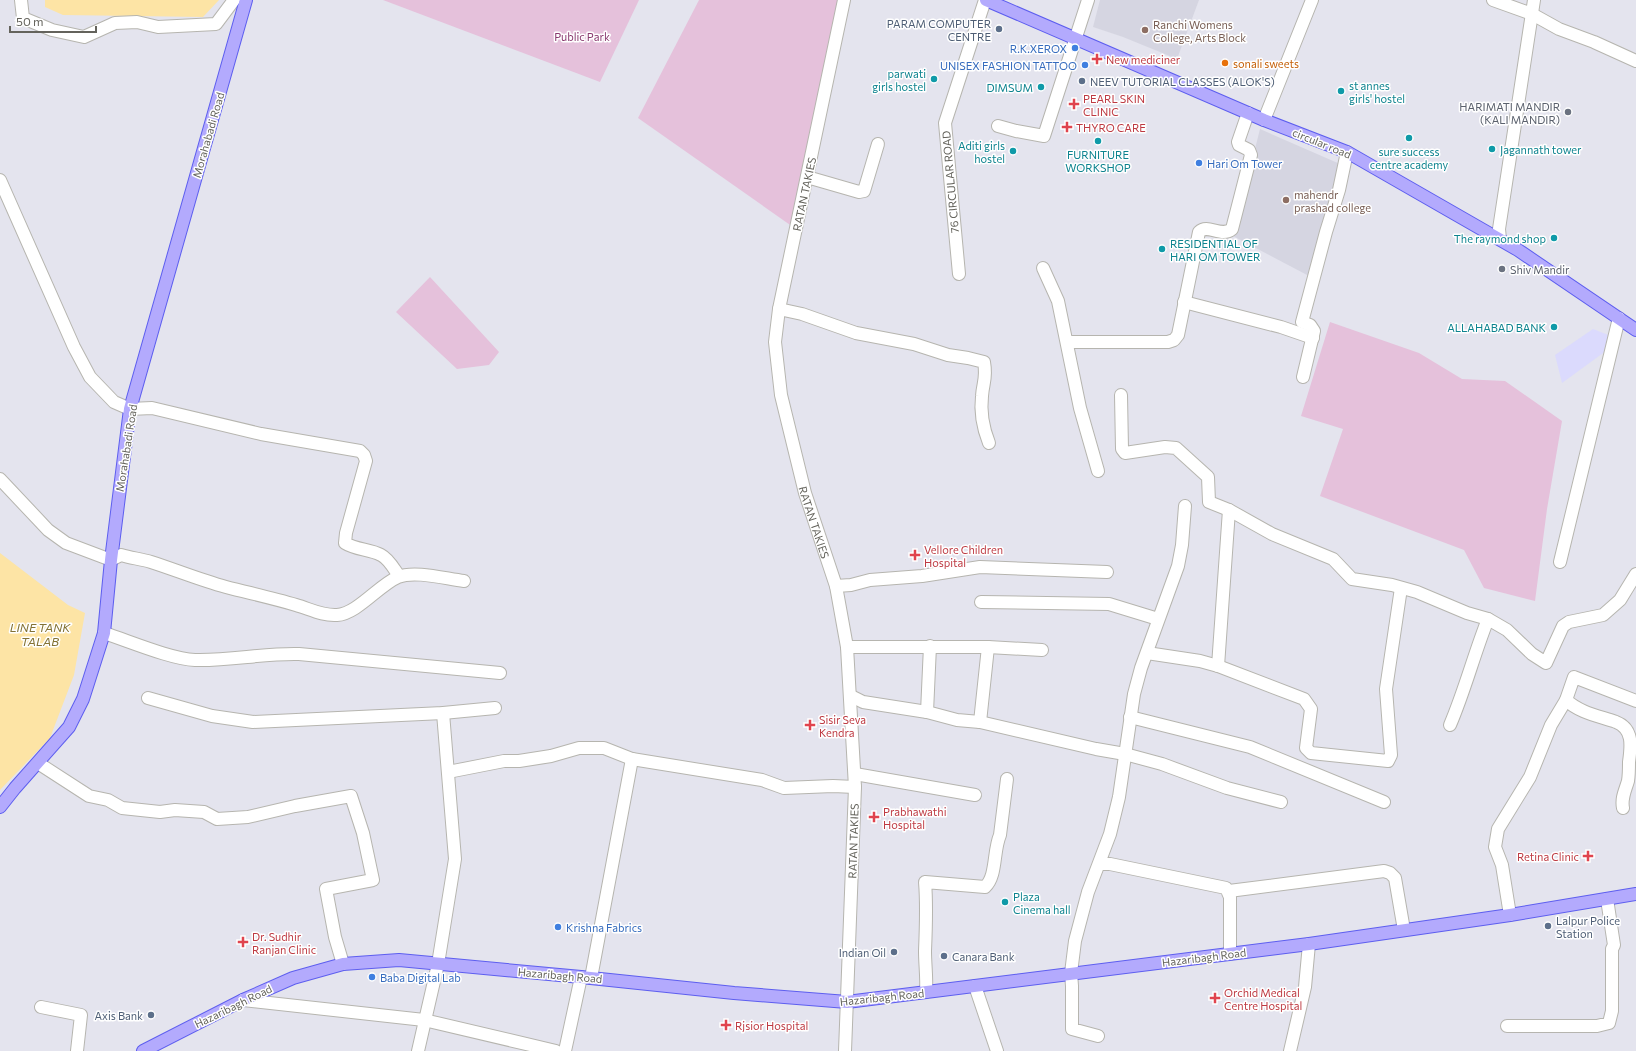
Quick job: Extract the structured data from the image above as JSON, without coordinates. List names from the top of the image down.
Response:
{
  "streets": {
    "main road": ["Morahabadi Road", "circular road", "Hazaribagh Road"],
    "street": ["76 CIRCULAR ROAD", "RATAN TAKIES"]
  },
  "crossings": [
    ["circular road", "76 CIRCULAR ROAD"],
    ["RATAN TAKIES", "Hazaribagh Road"]
  ],
  "water": ["LINE TANK TALAB"],
  "parks": ["Public Park"],
  "places": {
    "other": [
      "PARAM COMPUTER CENTRE",
      "Ranchi Womens College, Arts Block",
      "R.K.XEROX",
      "sonali sweets",
      "UNISEX FASHION TATTOO",
      "parwati girls hostel",
      "NEEV TUTORIAL CLASSES (ALOK'S)",
      "DIMSUM",
      "st annes girls' hostel",
      "HARIMATI MANDIR (KALI MANDIR)",
      "sure success centre academy",
      "FURNITURE WORKSHOP",
      "Jagannath tower",
      "Aditi girls hostel",
      "Hari Om Tower",
      "mahendr prashad college",
      "The raymond shop",
      "RESIDENTIAL OF HARI OM TOWER",
      "Shiv Mandir",
      "ALLAHABAD BANK",
      "Plaza Cinema hall",
      "Lalpur Police Station",
      "Krishna Fabrics",
      "Indian Oil",
      "Canara Bank",
      "Baba Digital Lab",
      "Axis Bank"
    ],
    "health": [
      "New mediciner",
      "PEARL SKIN CLINIC",
      "THYRO CARE",
      "Vellore Children Hospital",
      "Sisir Seva Kendra",
      "Prabhawathi Hospital",
      "Retina Clinic",
      "Dr. Sudhir Ranjan Clinic",
      "Orchid Medical Centre Hospital",
      "Rjsior Hospital"
    ]
  },
  "scale_bar": "50 m"
}
